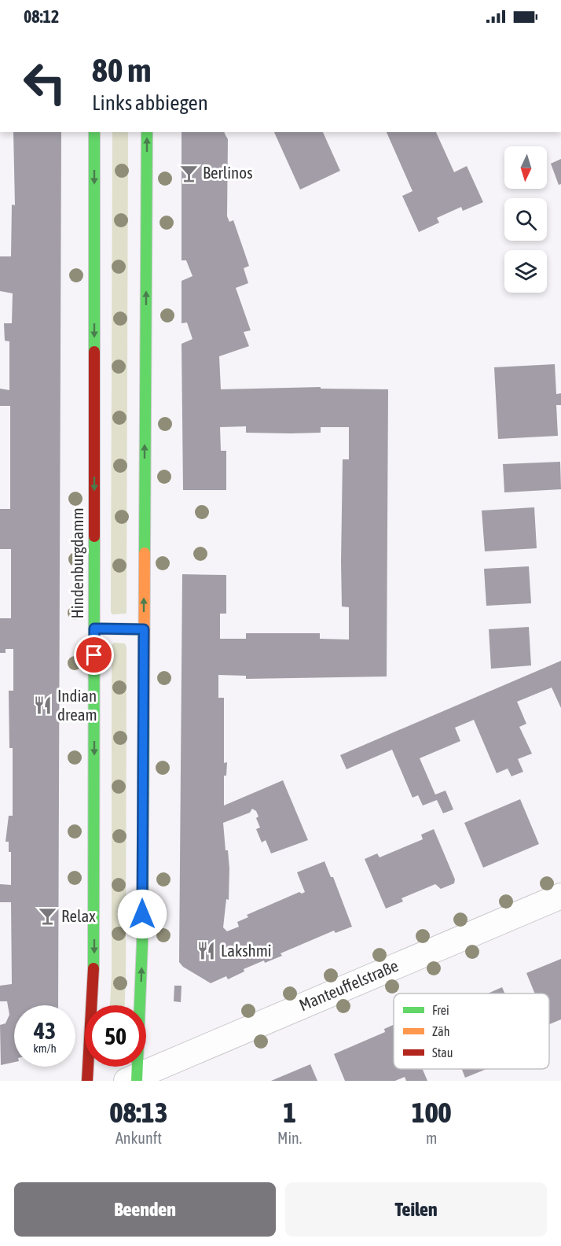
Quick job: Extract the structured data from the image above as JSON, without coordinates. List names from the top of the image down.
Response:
{
  "streets": {
    "main road": ["Hindenburgdamm"],
    "street": ["Manteuffelstraße"]
  },
  "places": {
    "bar": ["Berlinos", "Relax"],
    "restaurant": ["Indian dream", "Lakshmi"]
  },
  "legend": ["Frei", "Zäh", "Stau"],
  "north": "bottom",
  "page": {
    "status": "08:12",
    "turn": ["80 m", "Links abbiegen"],
    "speed": "43 km/h",
    "limit": "50",
    "eta": [
      "08:13",
      "Ankunft",
      "1",
      "Min.",
      "100",
      "m"
    ],
    "buttons": ["Beenden", "Teilen"]
  }
}
